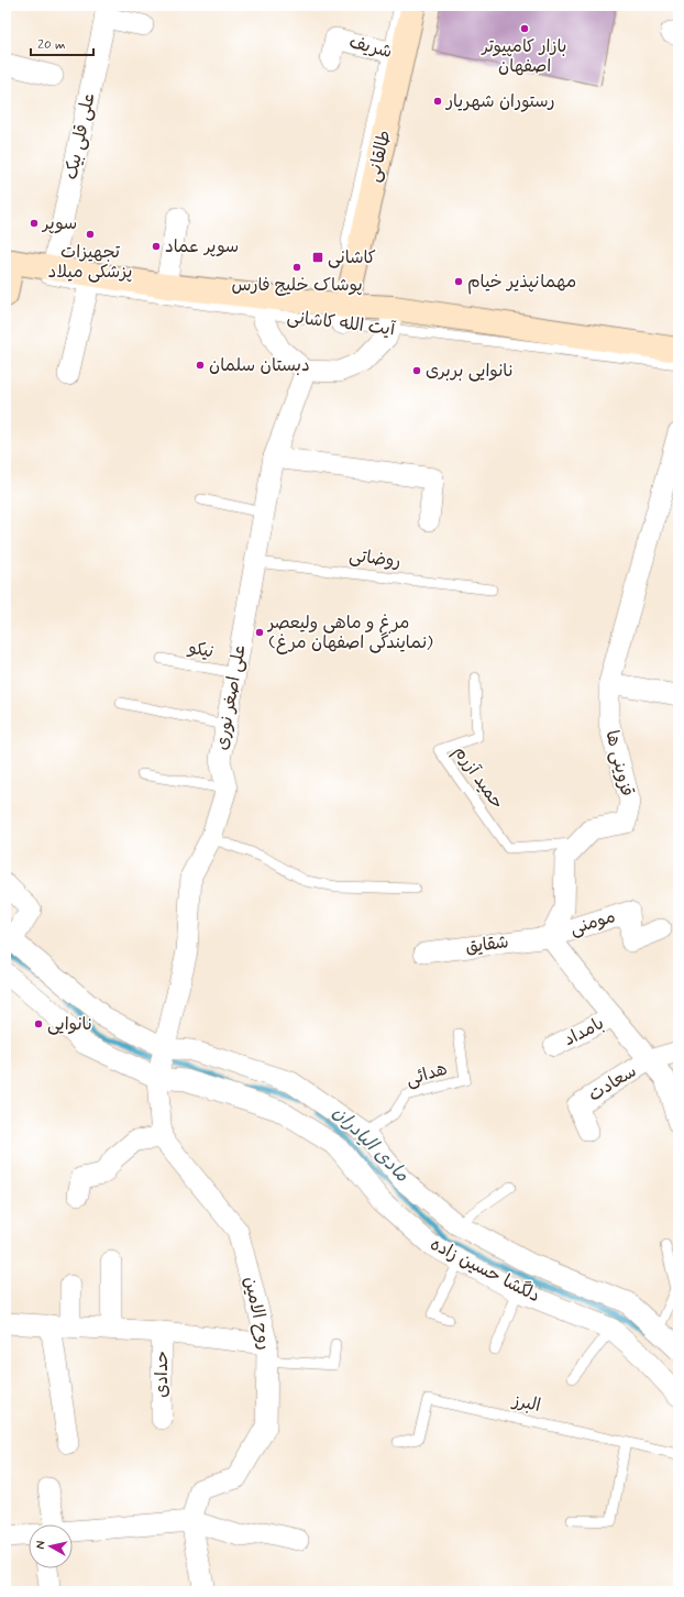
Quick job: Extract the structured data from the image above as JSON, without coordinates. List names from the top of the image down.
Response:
{
  "streets": {
    "main road": ["طالقانی", "آیت الله کاشانی"],
    "street": [
      "شریف",
      "علی قلی بیک",
      "علی اصغر نوری",
      "قزوینی ها",
      "مومنی",
      "شقایق",
      "بامداد",
      "سعادت",
      "دلگشا حسین زاده",
      "روح الامین",
      "حدادی"
    ],
    "lane": [
      "روضاتی",
      "نیکو",
      "حمید آزرم",
      "هدائی",
      "البرز"
    ]
  },
  "crossings": [
    ["شریف", "طالقانی"],
    ["علی قلی بیک", "آیت الله کاشانی"],
    ["طالقانی", "آیت الله کاشانی"],
    ["روضاتی", "علی اصغر نوری"],
    ["نیکو", "علی اصغر نوری"],
    ["قزوینی ها", "حمید آزرم"],
    ["قزوینی ها", "مومنی"],
    ["قزوینی ها", "شقایق"],
    ["مومنی", "شقایق"],
    ["هدائی", "دلگشا حسین زاده"]
  ],
  "water": ["مادی الیادران"],
  "places": {
    "other": [
      "بازار کامپیوتر اصفهان",
      "رستوران شهریار",
      "سوپر",
      "تجهیزات پزشکی میلاد",
      "سوپر عماد",
      "پوشاک خلیج فارس",
      "مهمانپذیر خیام",
      "دبستان سلمان",
      "نانوایی بربری",
      "مرغ و ماهی ولیعصر (نمایندگی اصفهان مرغ)",
      "نانوایی"
    ],
    "transit": ["کاشانی"]
  },
  "scale_bar": "20 m",
  "north": "left"
}
